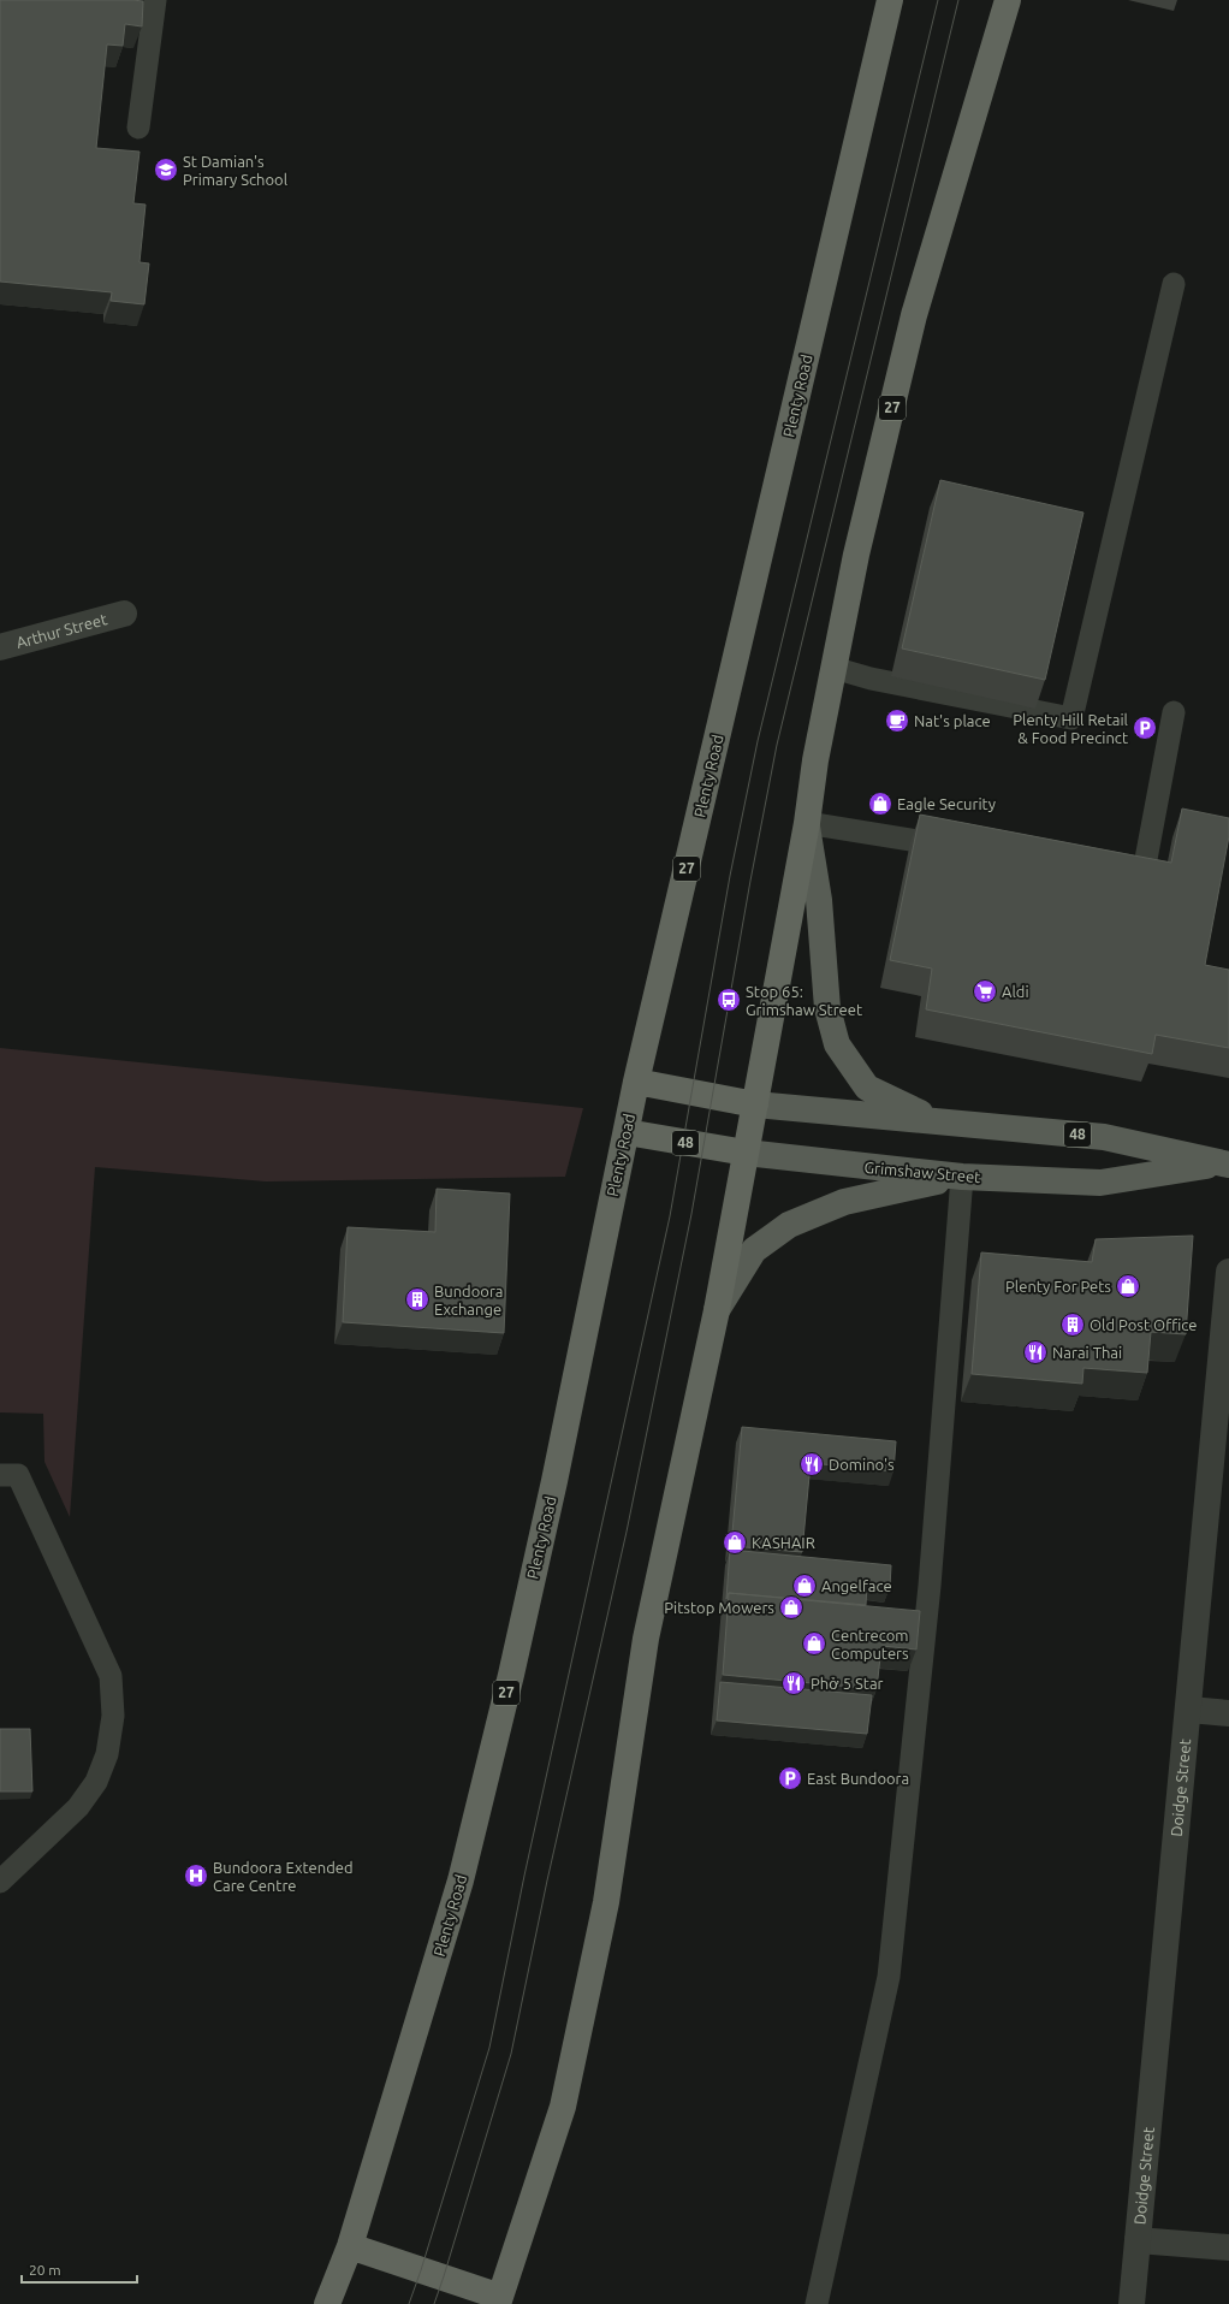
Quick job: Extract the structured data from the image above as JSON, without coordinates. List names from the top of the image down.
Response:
{
  "streets": {
    "highway": [
      "Plenty Road",
      "27",
      "48",
      "Grimshaw Street"
    ],
    "street": ["Arthur Street", "Doidge Street"]
  },
  "crossings": [
    ["Plenty Road", "Grimshaw Street"],
    ["27", "Grimshaw Street"]
  ],
  "places": {
    "school or university": ["St Damian's Primary School"],
    "cafe": ["Nat's place"],
    "parking": ["Plenty Hill Retail & Food Precinct", "East Bundoora"],
    "shop": [
      "Eagle Security",
      "Plenty For Pets",
      "KASHAIR",
      "Angelface",
      "Pitstop Mowers",
      "Centrecom Computers"
    ],
    "supermarket": ["Aldi"],
    "bus stop": ["Stop 65: Grimshaw Street"],
    "building": ["Bundoora Exchange", "Old Post Office"],
    "restaurant": ["Narai Thai", "Domino's", "Phở 5 Star"],
    "hospital": ["Bundoora Extended Care Centre"]
  },
  "scale_bar": "20 m"
}
